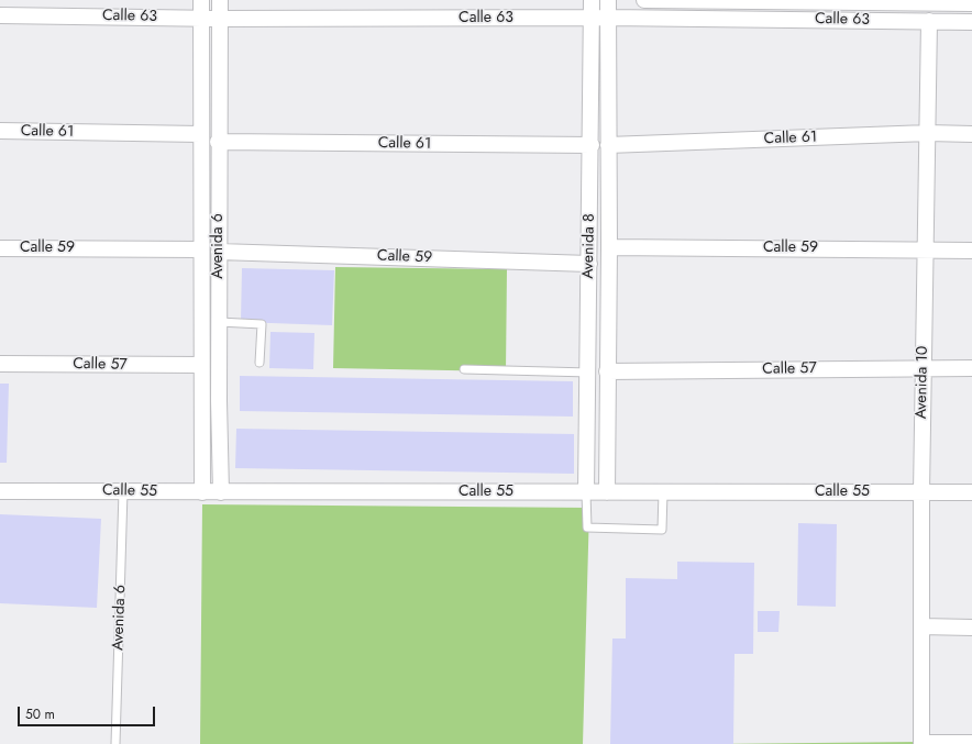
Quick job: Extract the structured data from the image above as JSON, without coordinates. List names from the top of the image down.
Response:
{
  "streets": {
    "street": [
      "Calle 63",
      "Calle 61",
      "Avenida 6",
      "Avenida 8",
      "Calle 59",
      "Calle 57",
      "Avenida 10",
      "Calle 55"
    ]
  },
  "crossings": [
    ["Calle 63", "Avenida 6"],
    ["Calle 63", "Avenida 8"],
    ["Calle 63", "Avenida 10"],
    ["Calle 61", "Avenida 6"],
    ["Calle 61", "Avenida 8"],
    ["Calle 61", "Avenida 10"],
    ["Avenida 6", "Calle 59"],
    ["Avenida 6", "Calle 57"],
    ["Avenida 6", "Calle 55"],
    ["Avenida 8", "Calle 59"],
    ["Avenida 8", "Calle 57"],
    ["Avenida 8", "Calle 55"],
    ["Calle 59", "Avenida 10"],
    ["Calle 57", "Avenida 10"],
    ["Avenida 10", "Calle 55"]
  ],
  "scale_bar": "50 m"
}
